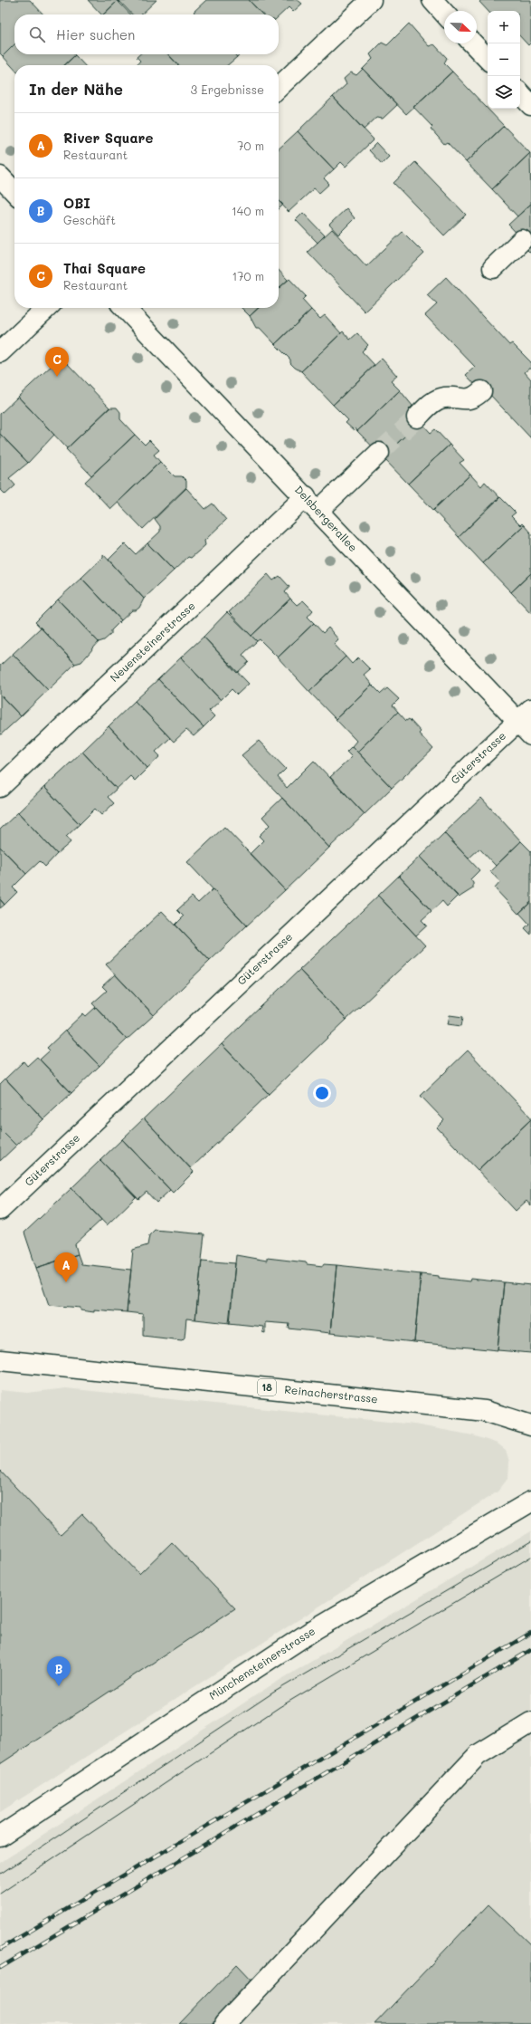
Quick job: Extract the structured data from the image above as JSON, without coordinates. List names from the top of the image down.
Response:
{
  "streets": {
    "street": [
      "Delsbergerallee",
      "Neuensteinerstrasse",
      "Güterstrasse",
      "18",
      "Reinacherstrasse",
      "Münchensteinerstrasse"
    ]
  },
  "crossings": [
    ["Delsbergerallee", "Neuensteinerstrasse"],
    ["Delsbergerallee", "Güterstrasse"]
  ],
  "north": "bottom right",
  "page": {
    "map_buttons": ["+", "−"],
    "search": "Hier suchen",
    "heading": ["In der Nähe", "3 Ergebnisse"],
    "list": [
      {
        "mark": "A",
        "name": "River Square",
        "note": "Restaurant",
        "value": "70 m"
      },
      {
        "mark": "B",
        "name": "OBI",
        "note": "Geschäft",
        "value": "140 m"
      },
      {
        "mark": "C",
        "name": "Thai Square",
        "note": "Restaurant",
        "value": "170 m"
      }
    ],
    "pins": ["C", "A", "B"]
  }
}
